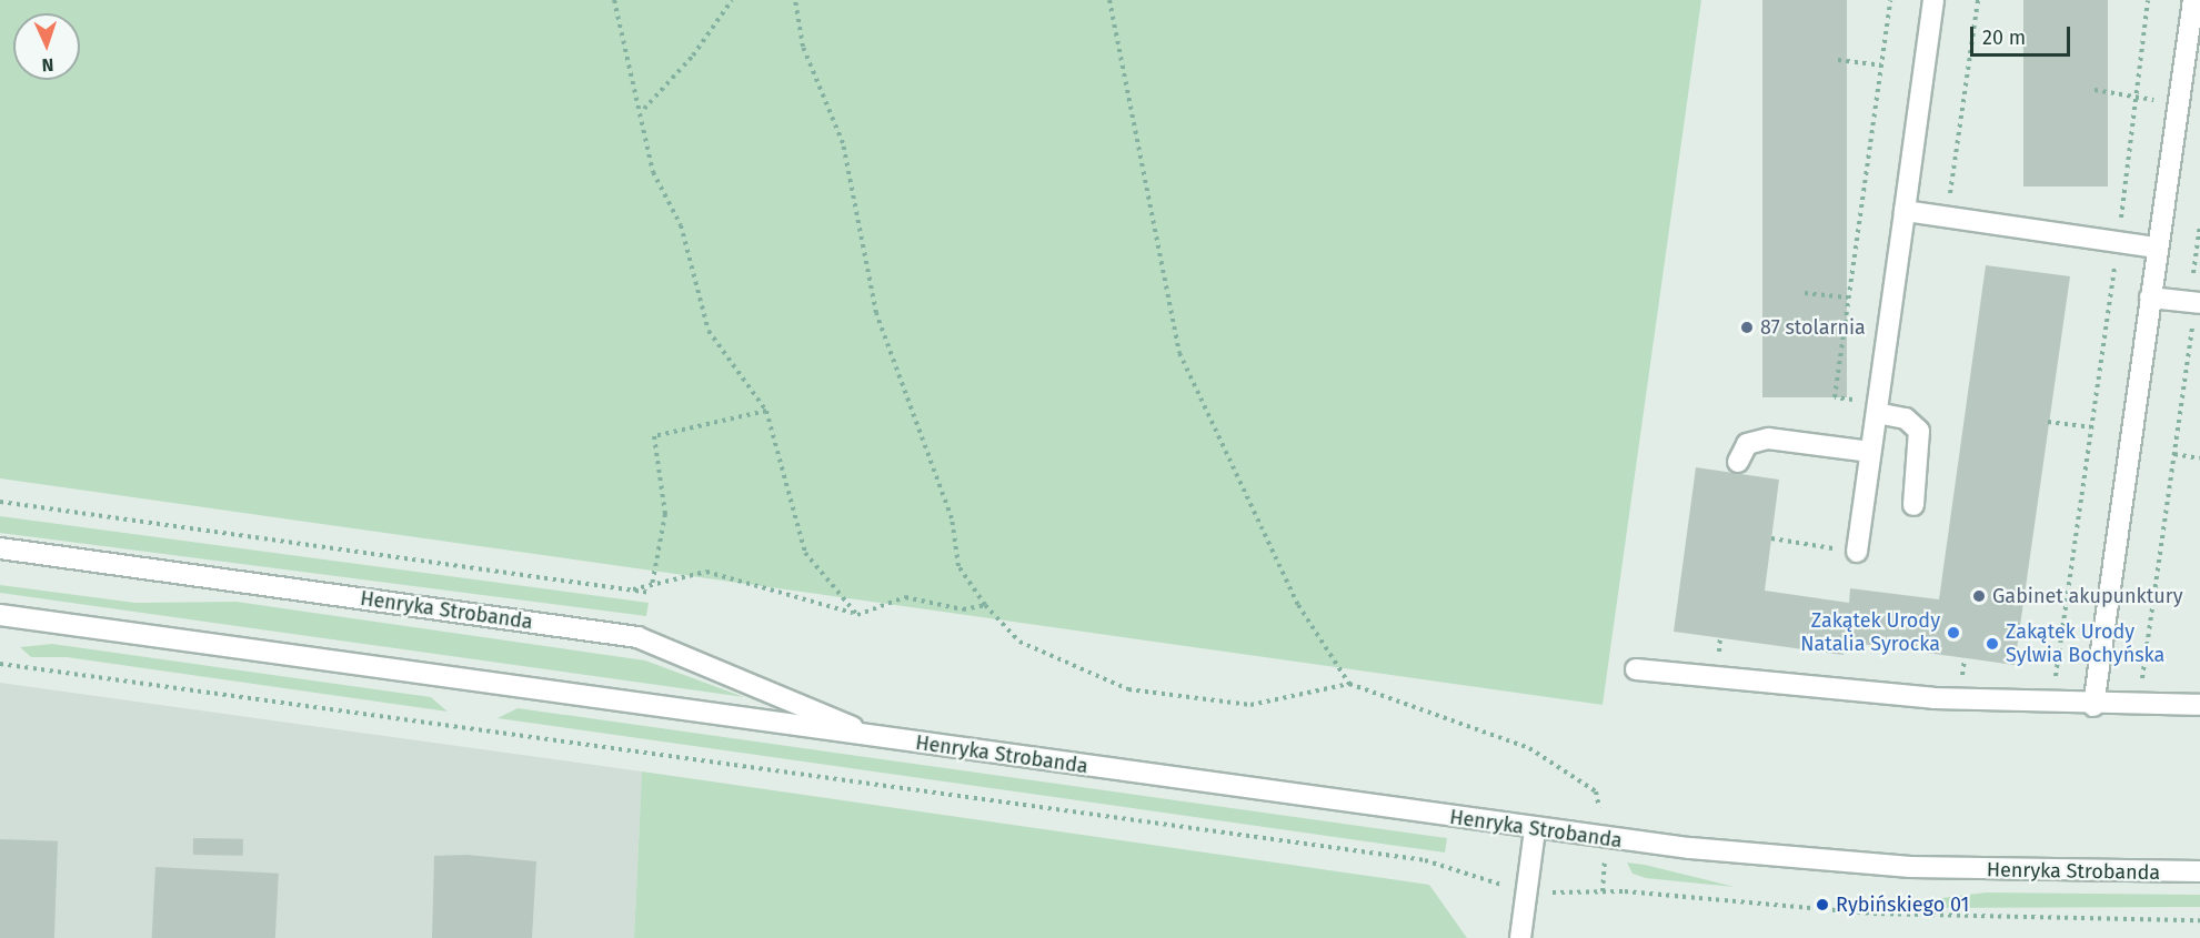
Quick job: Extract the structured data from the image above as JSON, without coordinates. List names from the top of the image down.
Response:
{
  "streets": {
    "street": ["Henryka Strobanda"]
  },
  "places": [
    "87 stolarnia",
    "Gabinet akupunktury",
    "Zakątek Urody Natalia Syrocka",
    "Zakątek Urody Sylwia Bochyńska",
    "Rybińskiego 01"
  ],
  "scale_bar": "20 m",
  "north": "bottom"
}
